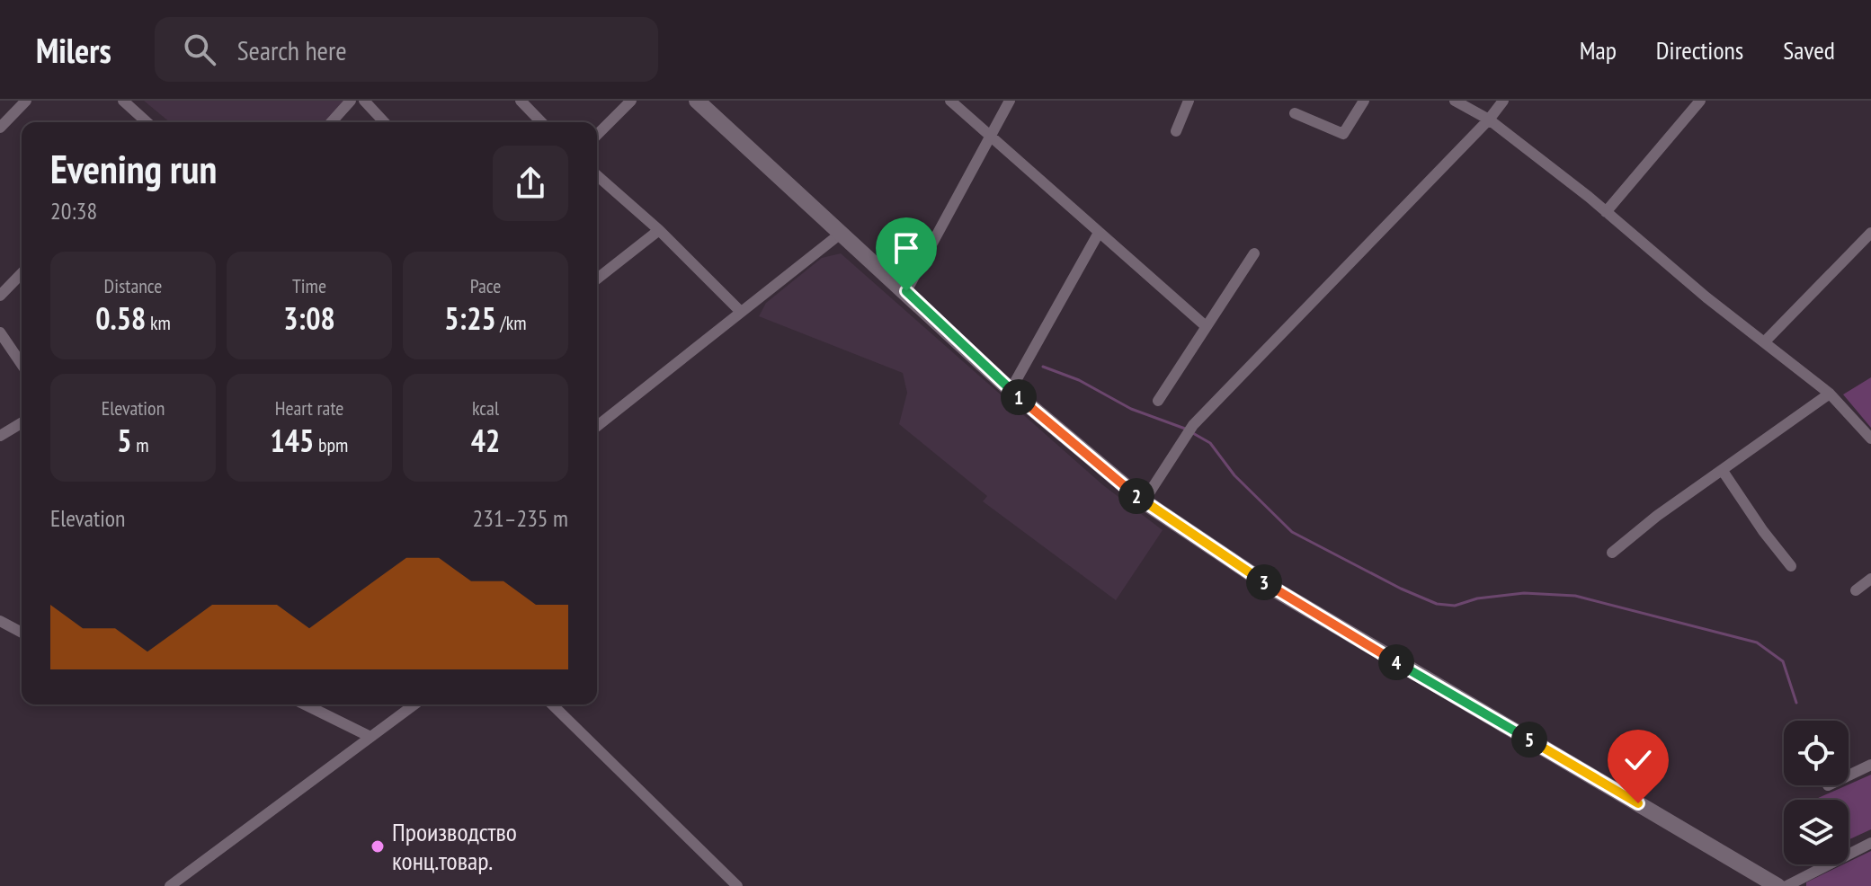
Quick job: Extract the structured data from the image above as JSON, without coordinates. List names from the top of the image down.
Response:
{
  "places": ["Производство конц.товар."],
  "page": {
    "header": "Milers",
    "search": "Search here",
    "nav": ["Map", "Directions", "Saved"],
    "heading": ["Evening run", "20:38"],
    "stats": [
      ["Distance", "0.58 km"],
      ["Time", "3:08"],
      ["Pace", "5:25 /km"],
      ["Elevation", "5 m"],
      ["Heart rate", "145 bpm"],
      ["kcal", "42"]
    ],
    "pins": [
      "1",
      "2",
      "3",
      "4",
      "5"
    ],
    "chart": ["Elevation", "231–235 m"]
  }
}
